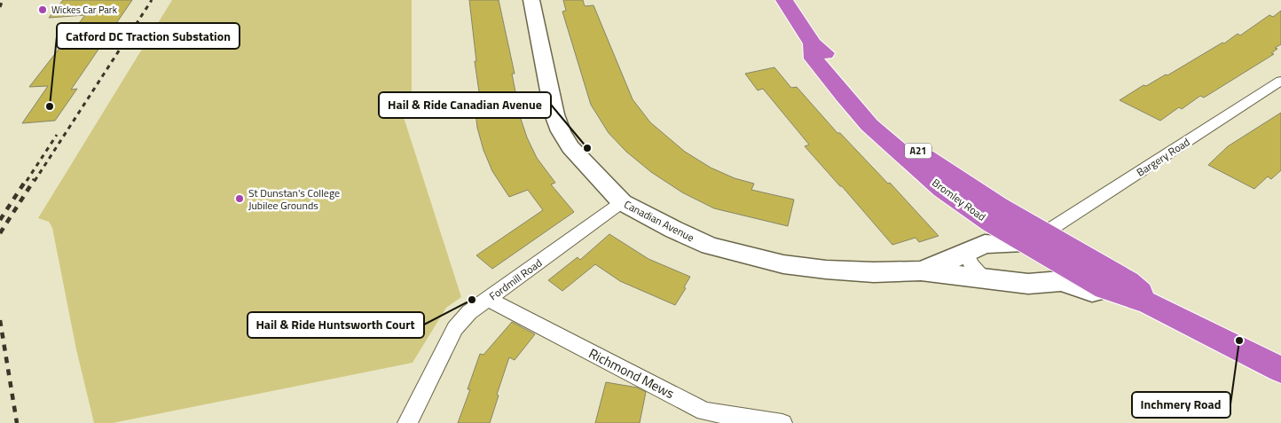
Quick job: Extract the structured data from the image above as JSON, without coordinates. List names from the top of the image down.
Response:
{
  "streets": {
    "highway": ["A21", "Bromley Road"],
    "street": [
      "Bargery Road",
      "Canadian Avenue",
      "Fordmill Road",
      "Richmond Mews"
    ]
  },
  "crossings": [
    ["Bargery Road", "Bromley Road"],
    ["Bromley Road", "Canadian Avenue"],
    ["Canadian Avenue", "Fordmill Road"],
    ["Fordmill Road", "Richmond Mews"]
  ],
  "places": [
    "Wickes Car Park",
    "Catford DC Traction Substation",
    "Hail & Ride Canadian Avenue",
    "St Dunstan's College Jubilee Grounds",
    "Hail & Ride Huntsworth Court",
    "Inchmery Road"
  ]
}
